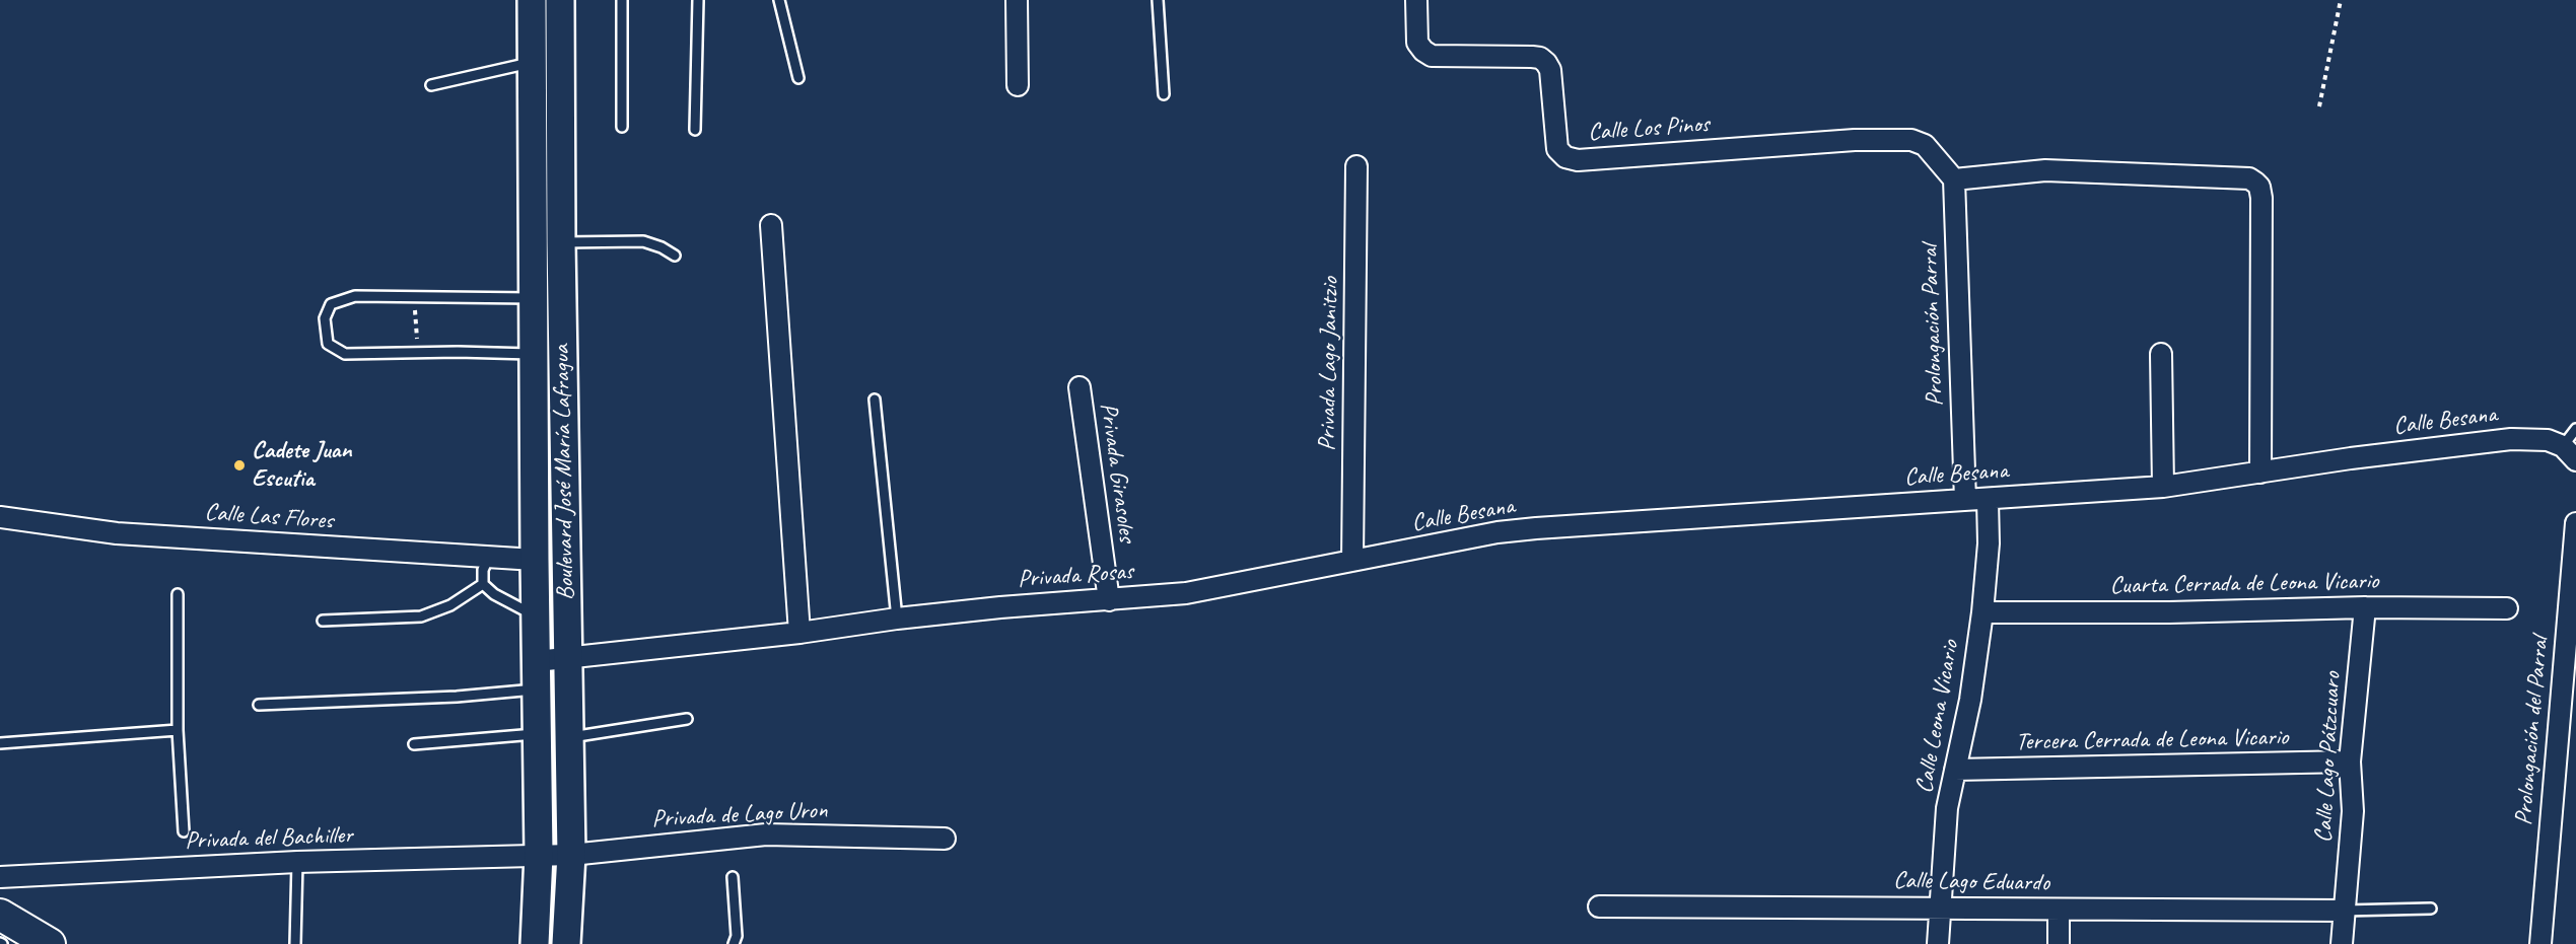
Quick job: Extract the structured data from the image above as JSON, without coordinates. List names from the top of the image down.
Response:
{
  "streets": {
    "main road": ["Boulevard José María Lafragua"],
    "street": [
      "Calle Los Pinos",
      "Prolongación Parral",
      "Privada Lago Janitzio",
      "Calle Besana",
      "Privada Girasoles",
      "Calle Las Flores",
      "Privada Rosas",
      "Cuarta Cerrada de Leona Vicario",
      "Calle Leona Vicario",
      "Prolongación del Parral",
      "Tercera Cerrada de Leona Vicario",
      "Calle Lago Pátzcuaro",
      "Privada de Lago Uron",
      "Privada del Bachiller",
      "Calle Lago Eduardo"
    ]
  },
  "crossings": [
    ["Calle Los Pinos", "Prolongación Parral"],
    ["Prolongación Parral", "Calle Besana"],
    ["Privada Lago Janitzio", "Calle Besana"],
    ["Privada Lago Janitzio", "Privada Rosas"],
    ["Calle Besana", "Privada Rosas"],
    ["Calle Besana", "Calle Leona Vicario"],
    ["Boulevard José María Lafragua", "Calle Las Flores"],
    ["Boulevard José María Lafragua", "Privada Rosas"],
    ["Boulevard José María Lafragua", "Privada de Lago Uron"],
    ["Boulevard José María Lafragua", "Privada del Bachiller"],
    ["Privada Girasoles", "Privada Rosas"],
    ["Cuarta Cerrada de Leona Vicario", "Calle Leona Vicario"],
    ["Cuarta Cerrada de Leona Vicario", "Calle Lago Pátzcuaro"],
    ["Calle Leona Vicario", "Tercera Cerrada de Leona Vicario"],
    ["Calle Leona Vicario", "Calle Lago Eduardo"],
    ["Tercera Cerrada de Leona Vicario", "Calle Lago Pátzcuaro"],
    ["Calle Lago Pátzcuaro", "Calle Lago Eduardo"],
    ["Privada de Lago Uron", "Privada del Bachiller"]
  ],
  "places": ["Cadete Juan Escutia"]
}
